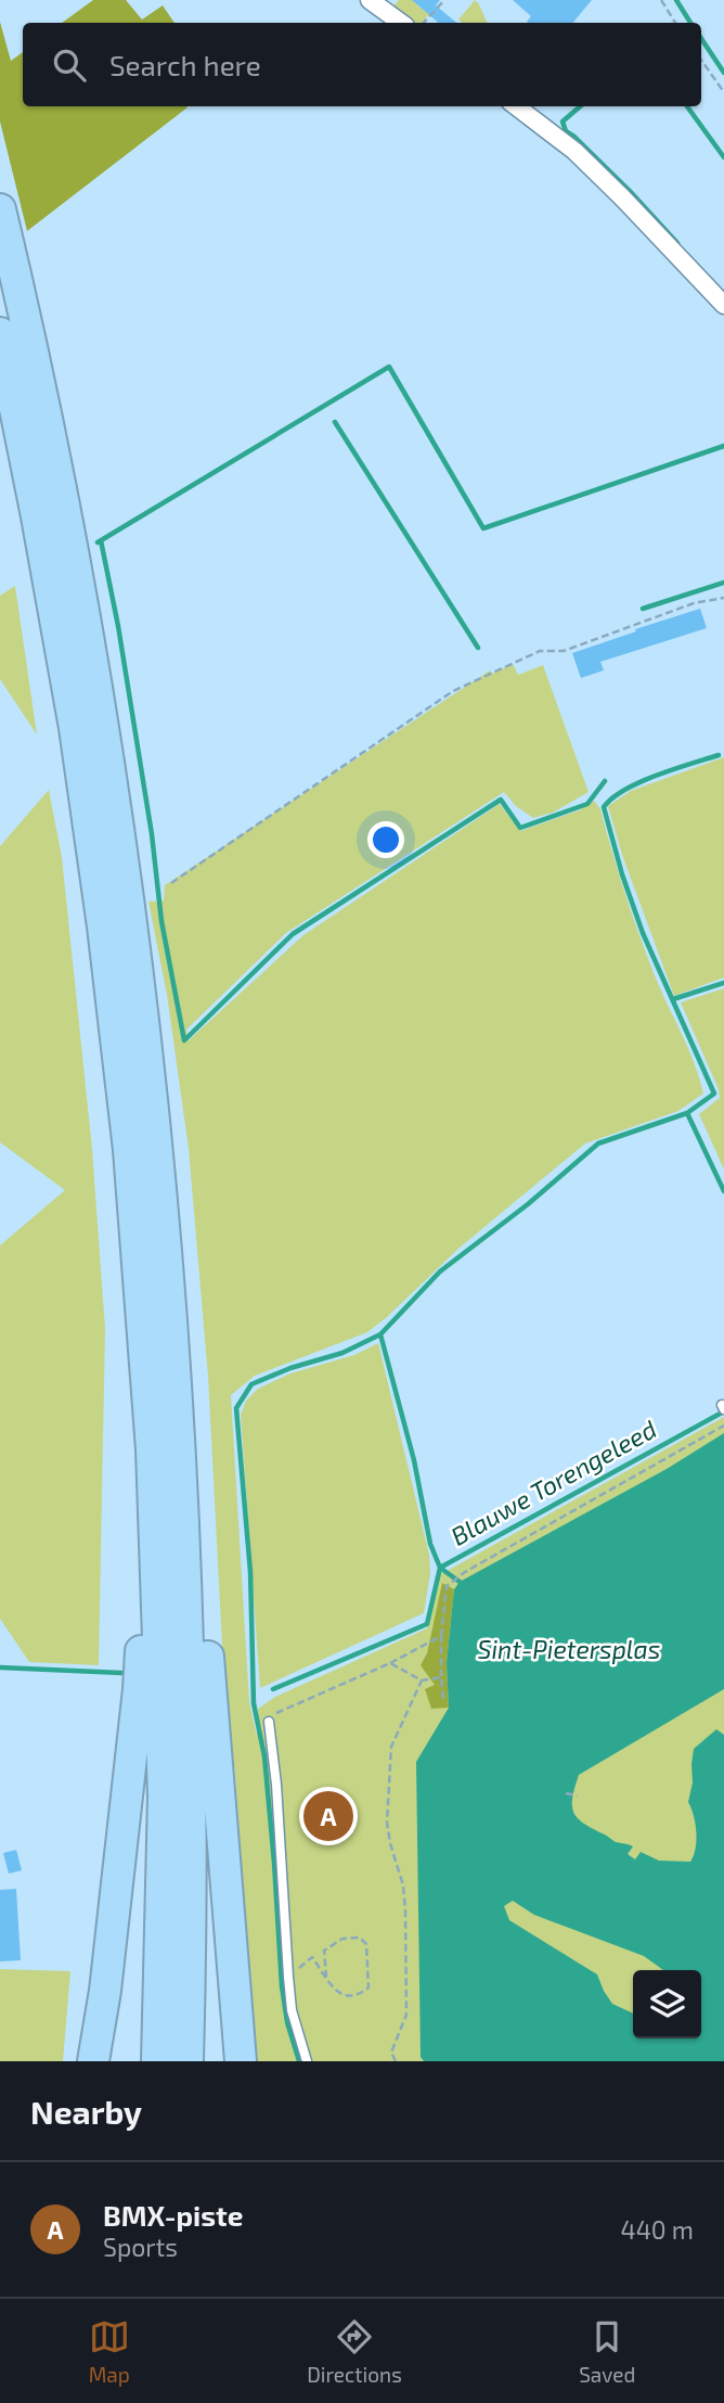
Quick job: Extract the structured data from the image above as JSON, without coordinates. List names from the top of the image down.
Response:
{
  "water": ["Blauwe Torengeleed", "Sint-Pietersplas"],
  "page": {
    "search": "Search here",
    "pins": "A",
    "heading": "Nearby",
    "list": [
      {
        "mark": "A",
        "name": "BMX-piste",
        "note": "Sports",
        "value": "440 m"
      }
    ],
    "nav": ["Map", "Directions", "Saved"]
  }
}
